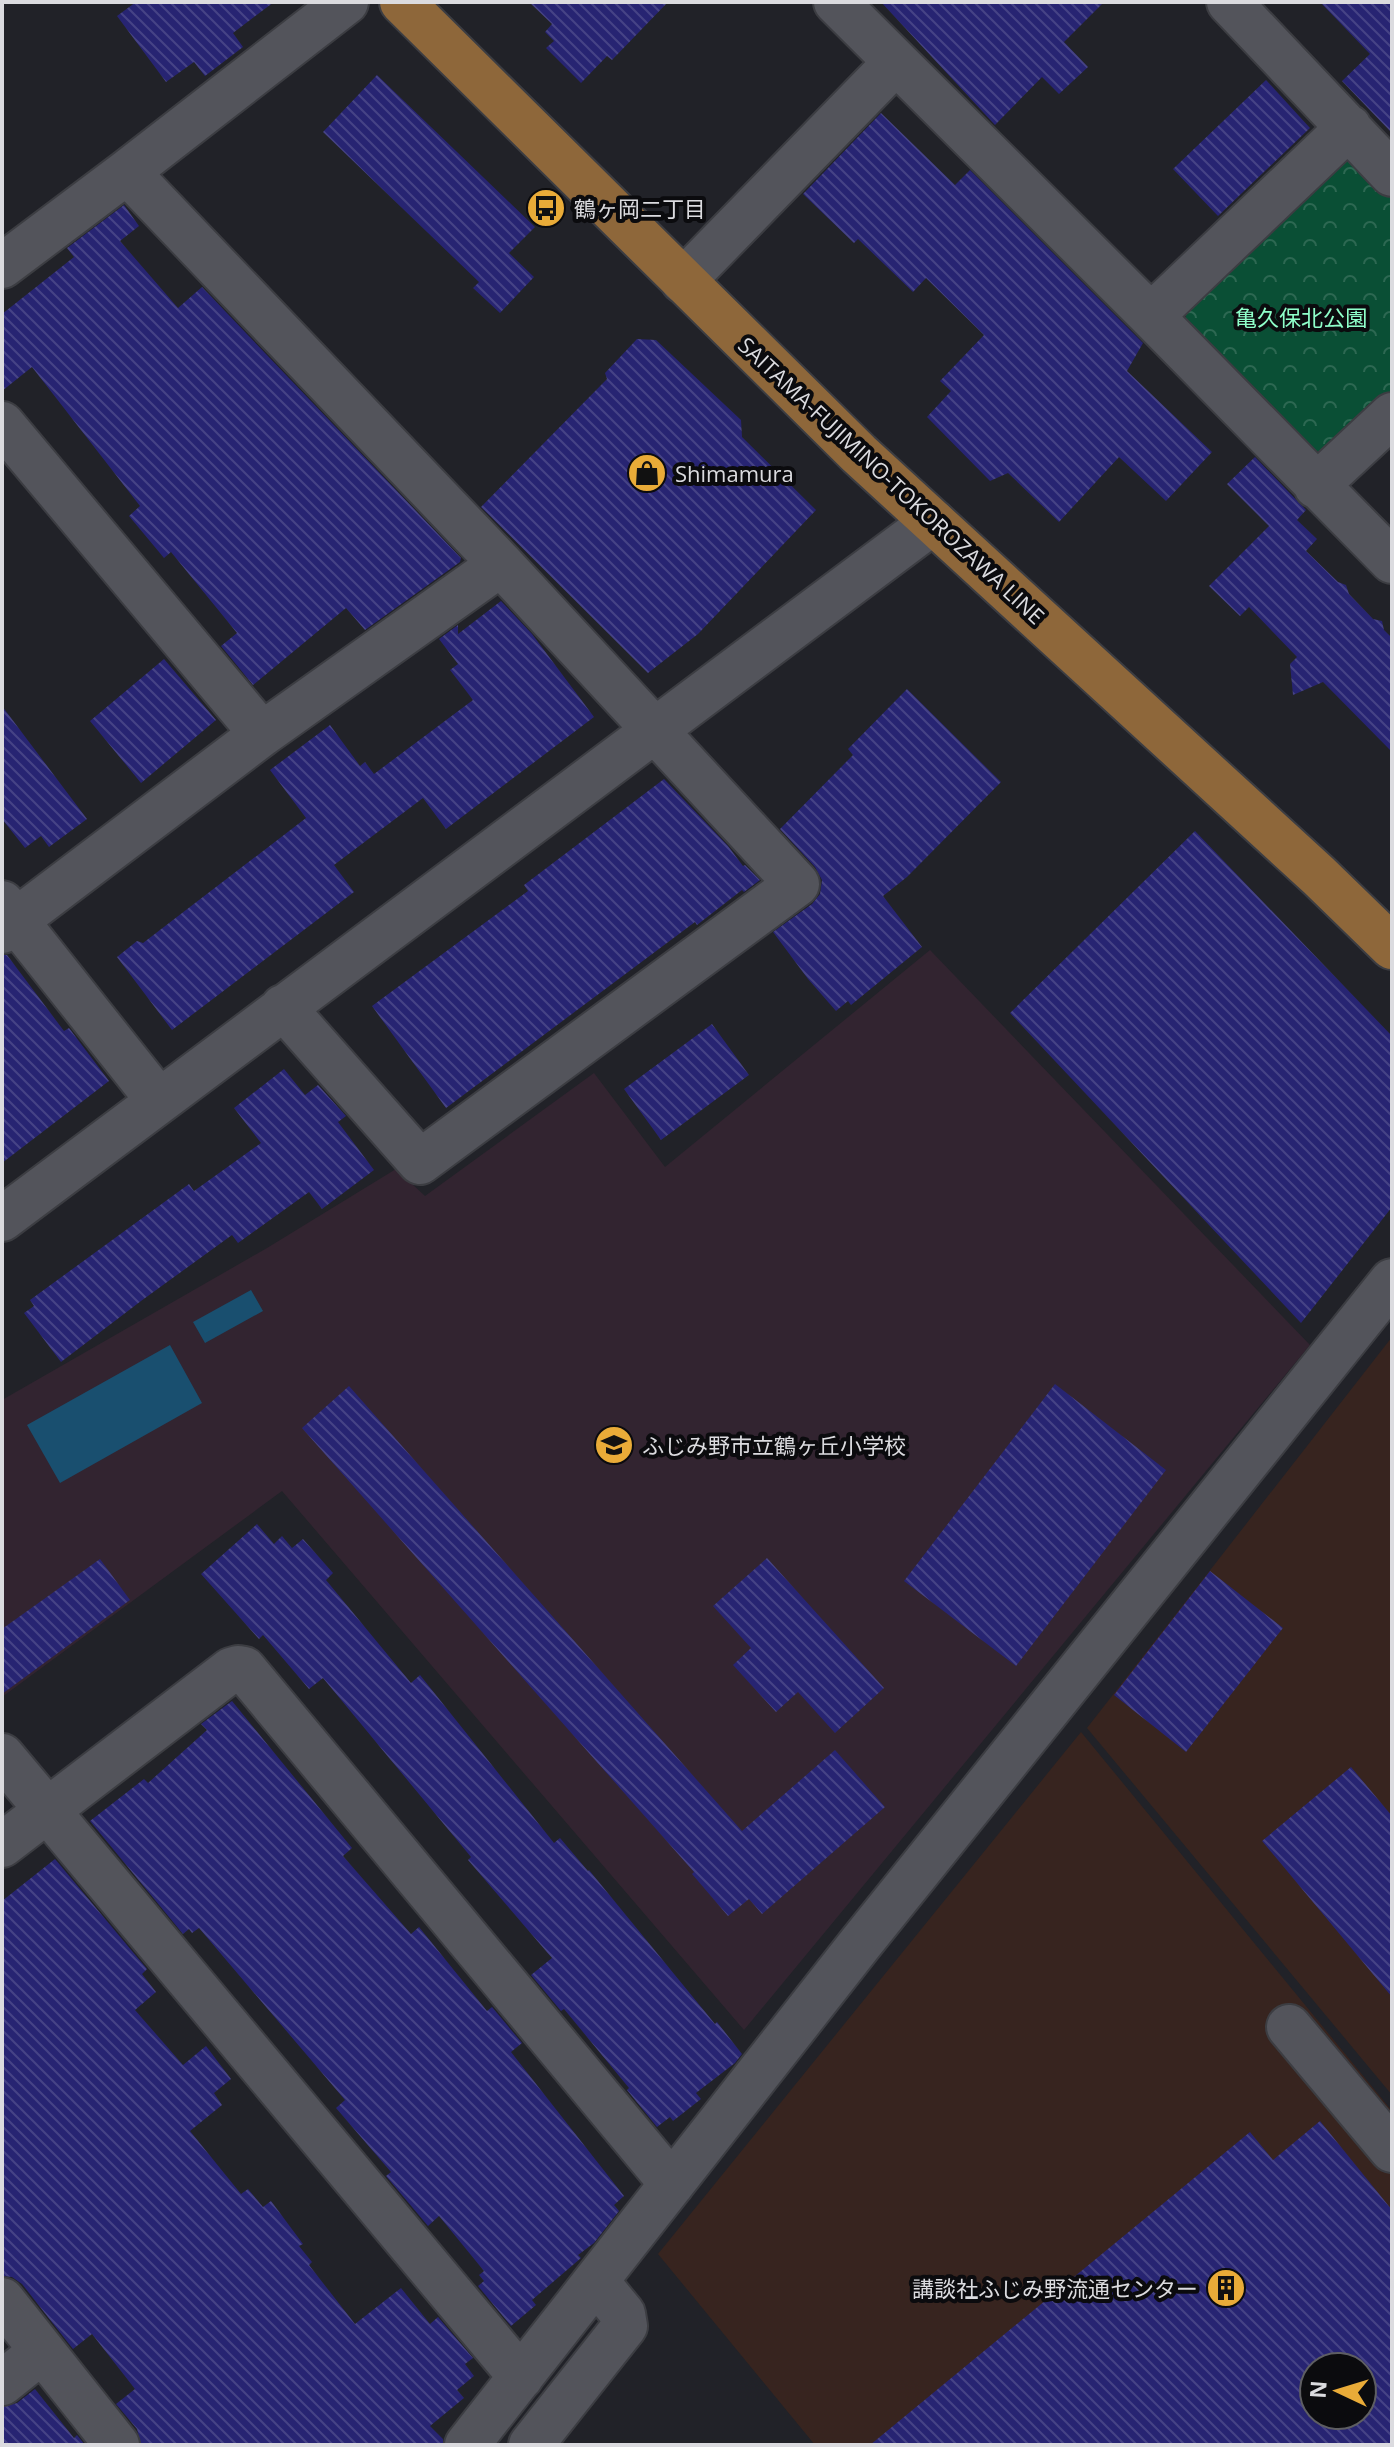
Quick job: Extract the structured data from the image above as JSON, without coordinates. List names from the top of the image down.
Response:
{
  "streets": {
    "main road": ["SAITAMA-FUJIMINO-TOKOROZAWA LINE"]
  },
  "parks": ["亀久保北公園"],
  "places": {
    "bus stop": ["鶴ヶ岡二丁目"],
    "shop": ["Shimamura"],
    "school or university": ["ふじみ野市立鶴ヶ丘小学校"],
    "building": ["講談社ふじみ野流通センター"]
  },
  "north": "left"
}
